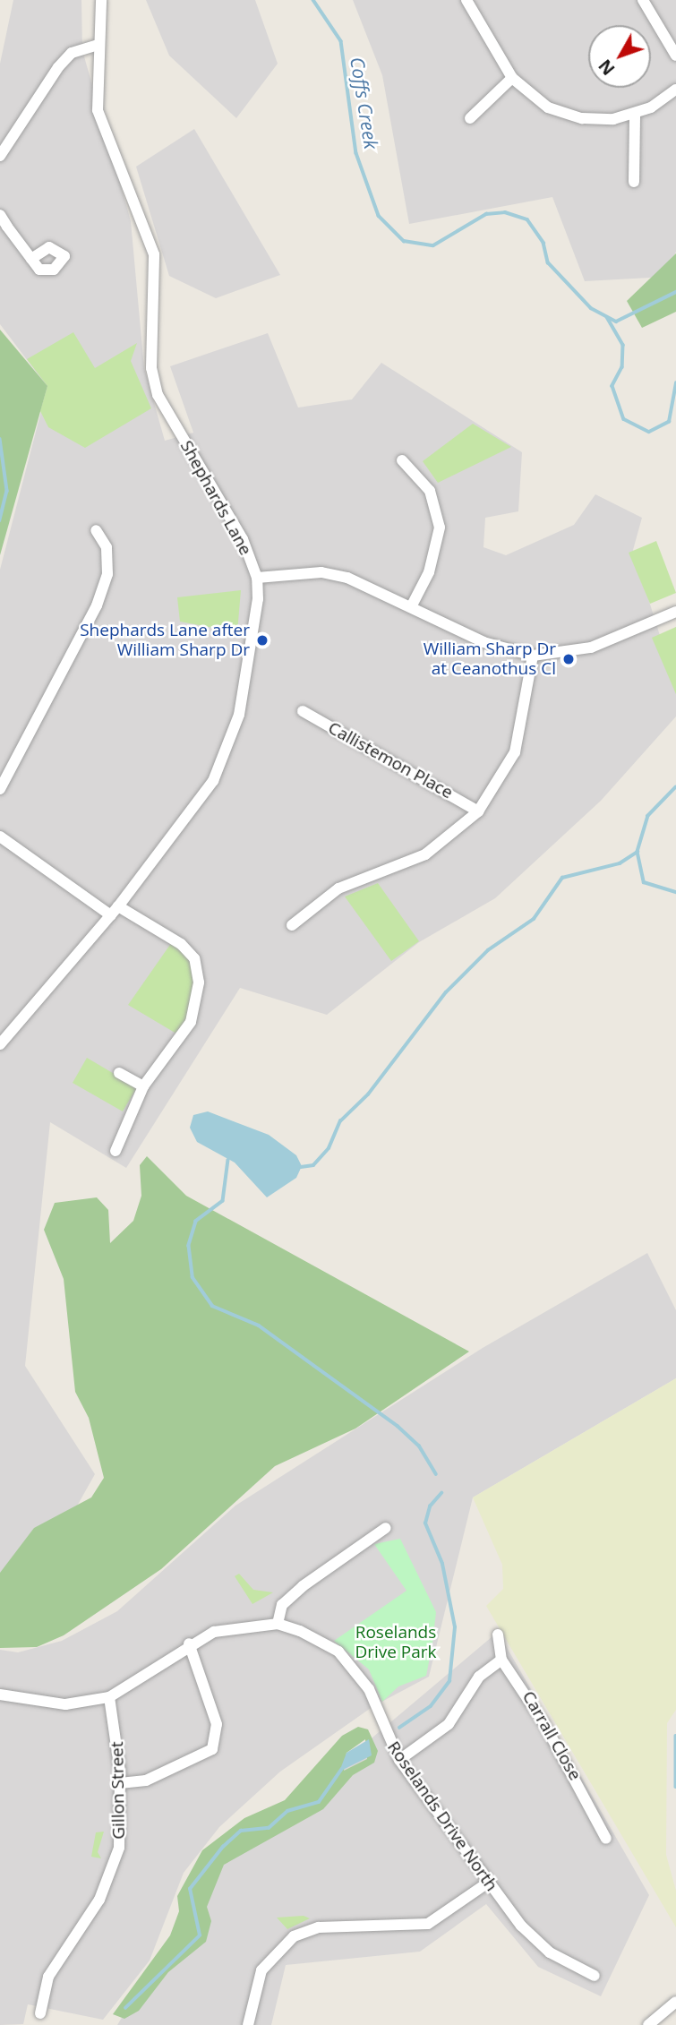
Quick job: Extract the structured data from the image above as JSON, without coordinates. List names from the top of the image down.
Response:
{
  "streets": {
    "street": [
      "Shephards Lane",
      "Callistemon Place",
      "Carrall Close",
      "Gillon Street",
      "Roselands Drive North"
    ]
  },
  "crossings": [
    ["Gillon Street", "Roselands Drive North"]
  ],
  "water": ["Coffs Creek"],
  "parks": ["Roselands Drive Park"],
  "places": ["Shephards Lane after William Sharp Dr", "William Sharp Dr at Ceanothus Cl"],
  "north": "bottom left"
}
